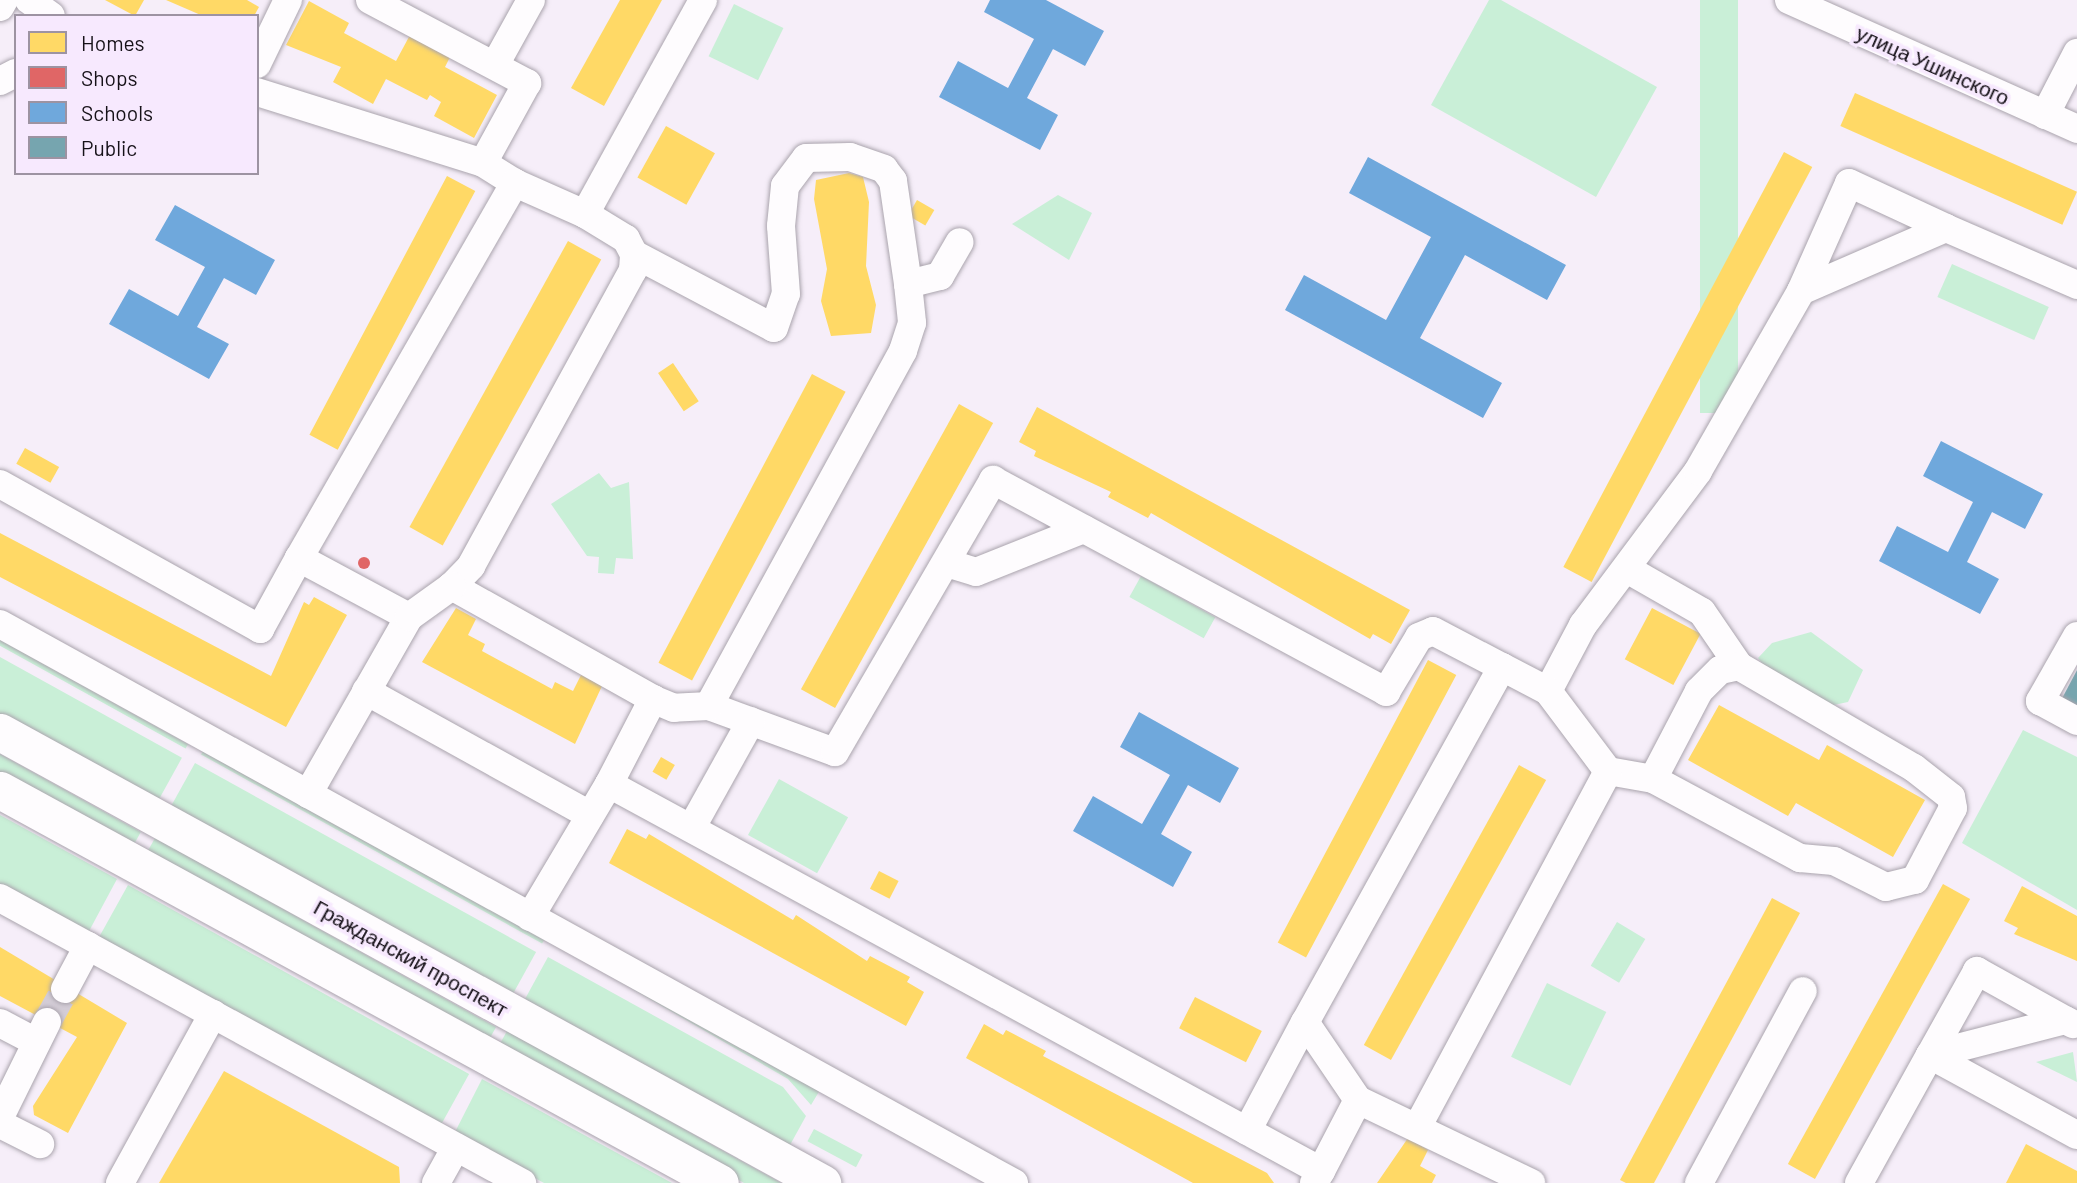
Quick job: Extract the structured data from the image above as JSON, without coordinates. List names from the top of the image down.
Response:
{
  "streets": {
    "main road": ["Гражданский проспект"],
    "street": ["улица Ушинского"]
  },
  "legend": [
    "Homes",
    "Shops",
    "Schools",
    "Public"
  ]
}
